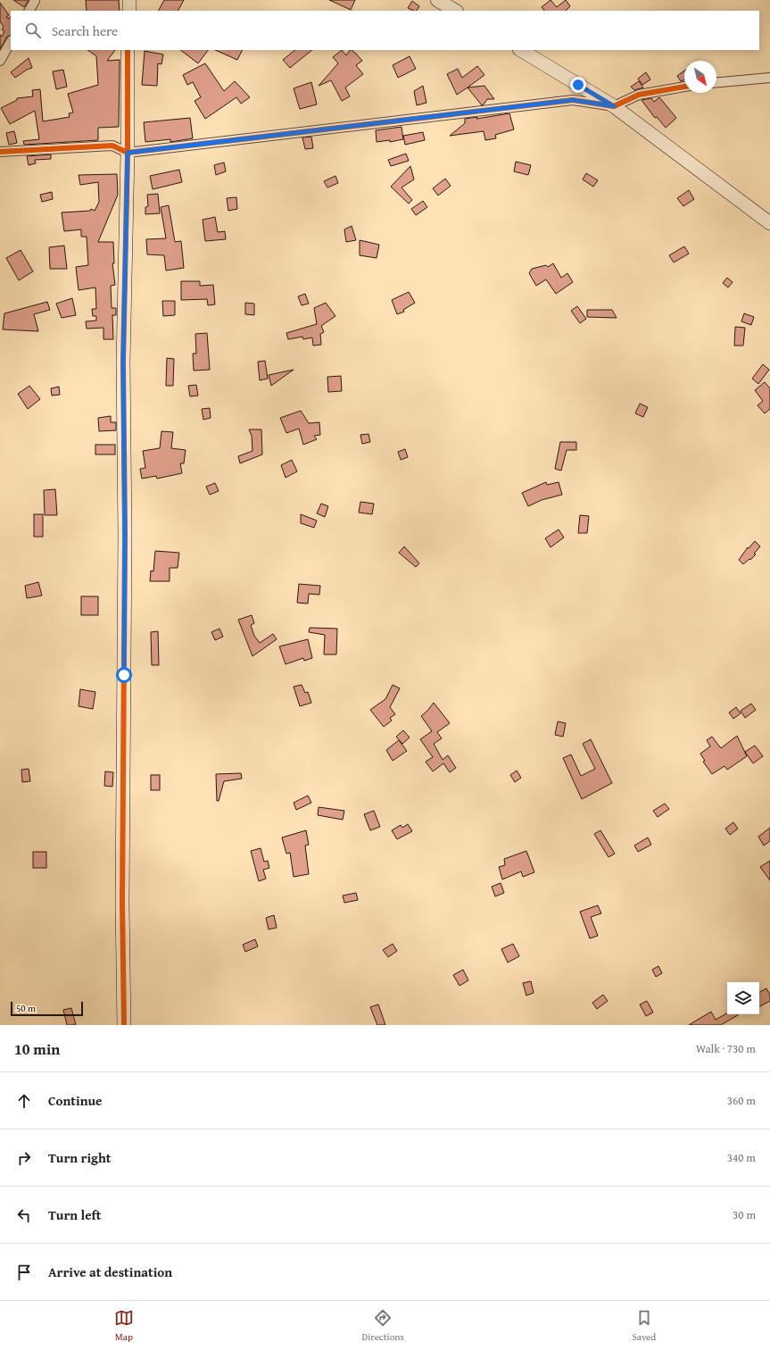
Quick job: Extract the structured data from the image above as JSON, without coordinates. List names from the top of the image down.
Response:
{
  "scale_bar": "50 m",
  "north": "bottom right",
  "page": {
    "search": "Search here",
    "scale": "50 m",
    "heading": ["10 min", "Walk · 730 m"],
    "list": [
      ["Continue", "360 m"],
      ["Turn right", "340 m"],
      ["Turn left", "30 m"],
      "Arrive at destination"
    ],
    "nav": ["Map", "Directions", "Saved"]
  }
}
